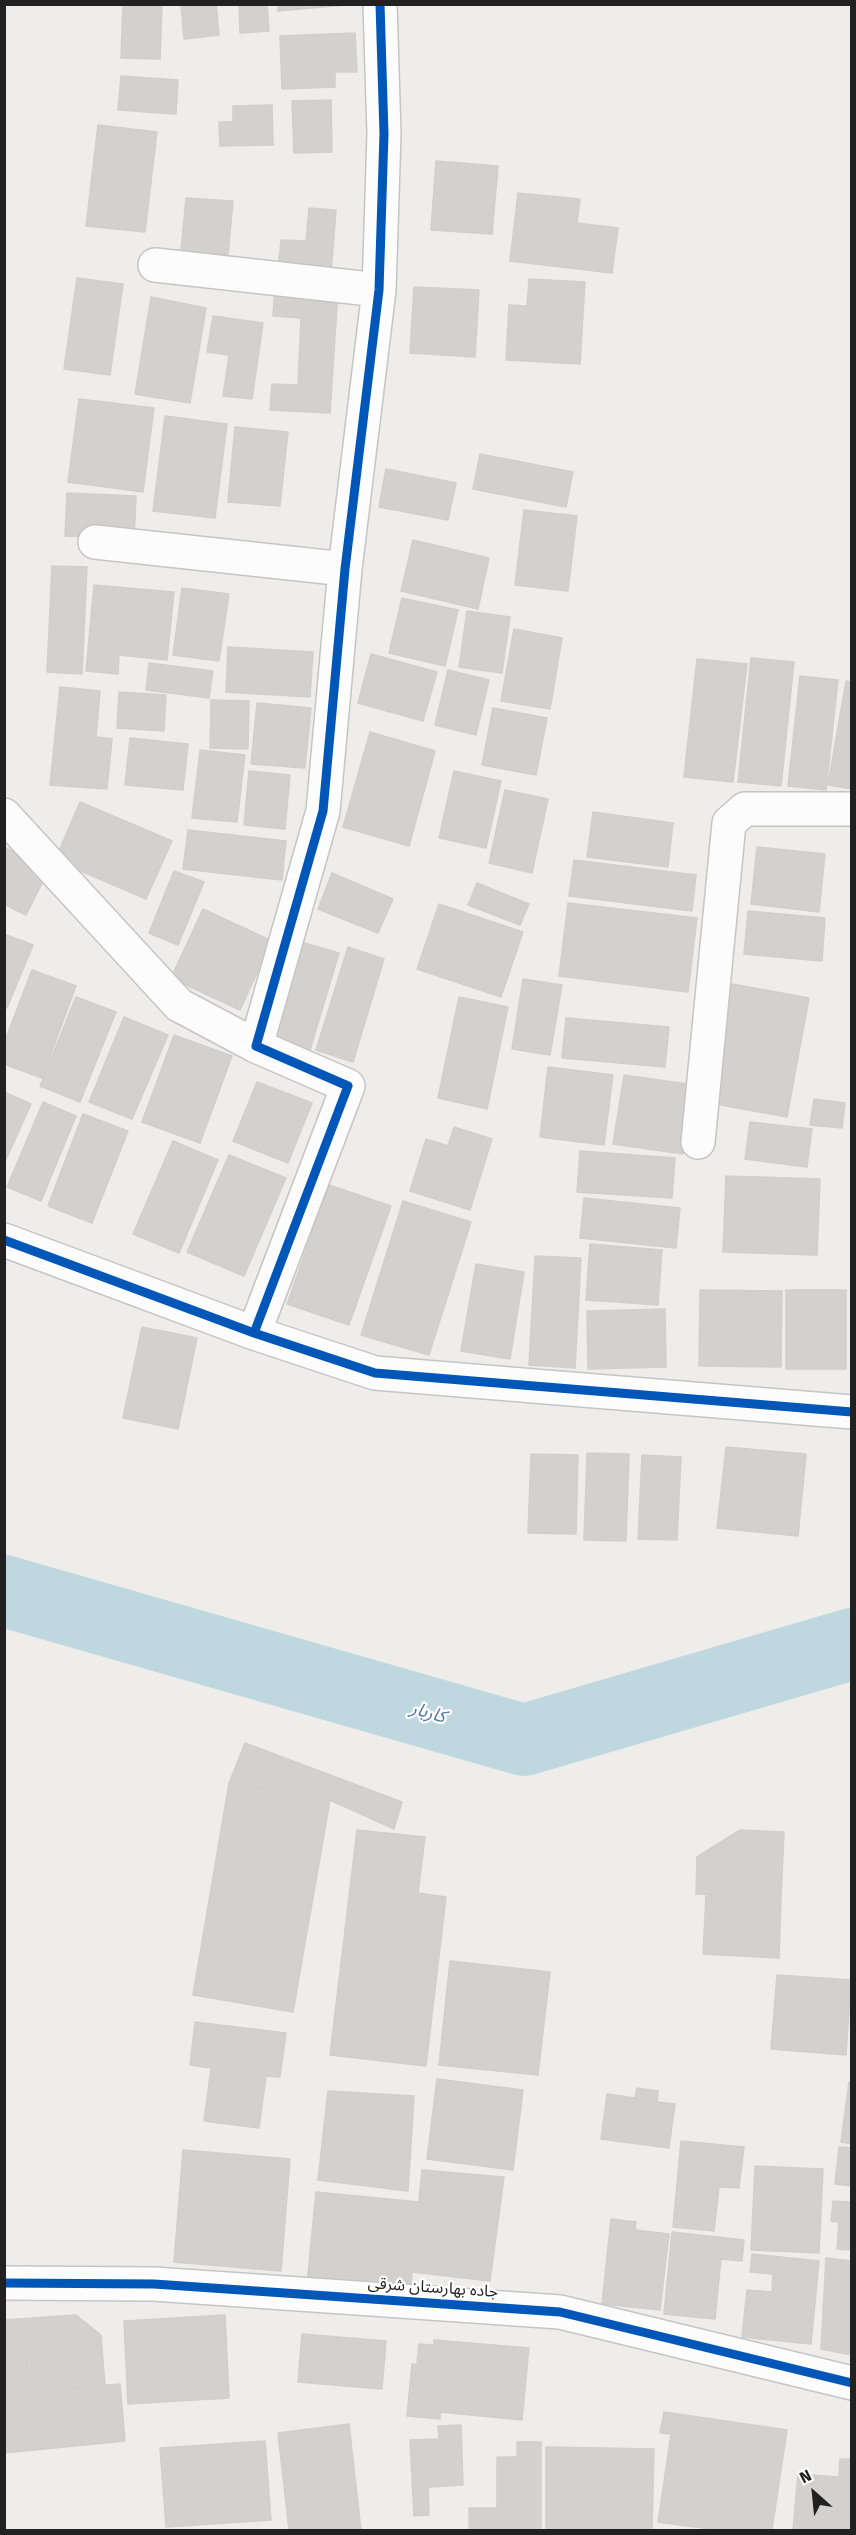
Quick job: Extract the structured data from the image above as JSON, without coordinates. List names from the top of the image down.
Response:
{
  "streets": {
    "street": ["جاده بهارستان شرقی"]
  },
  "water": ["کاربار"],
  "north": "top left"
}
